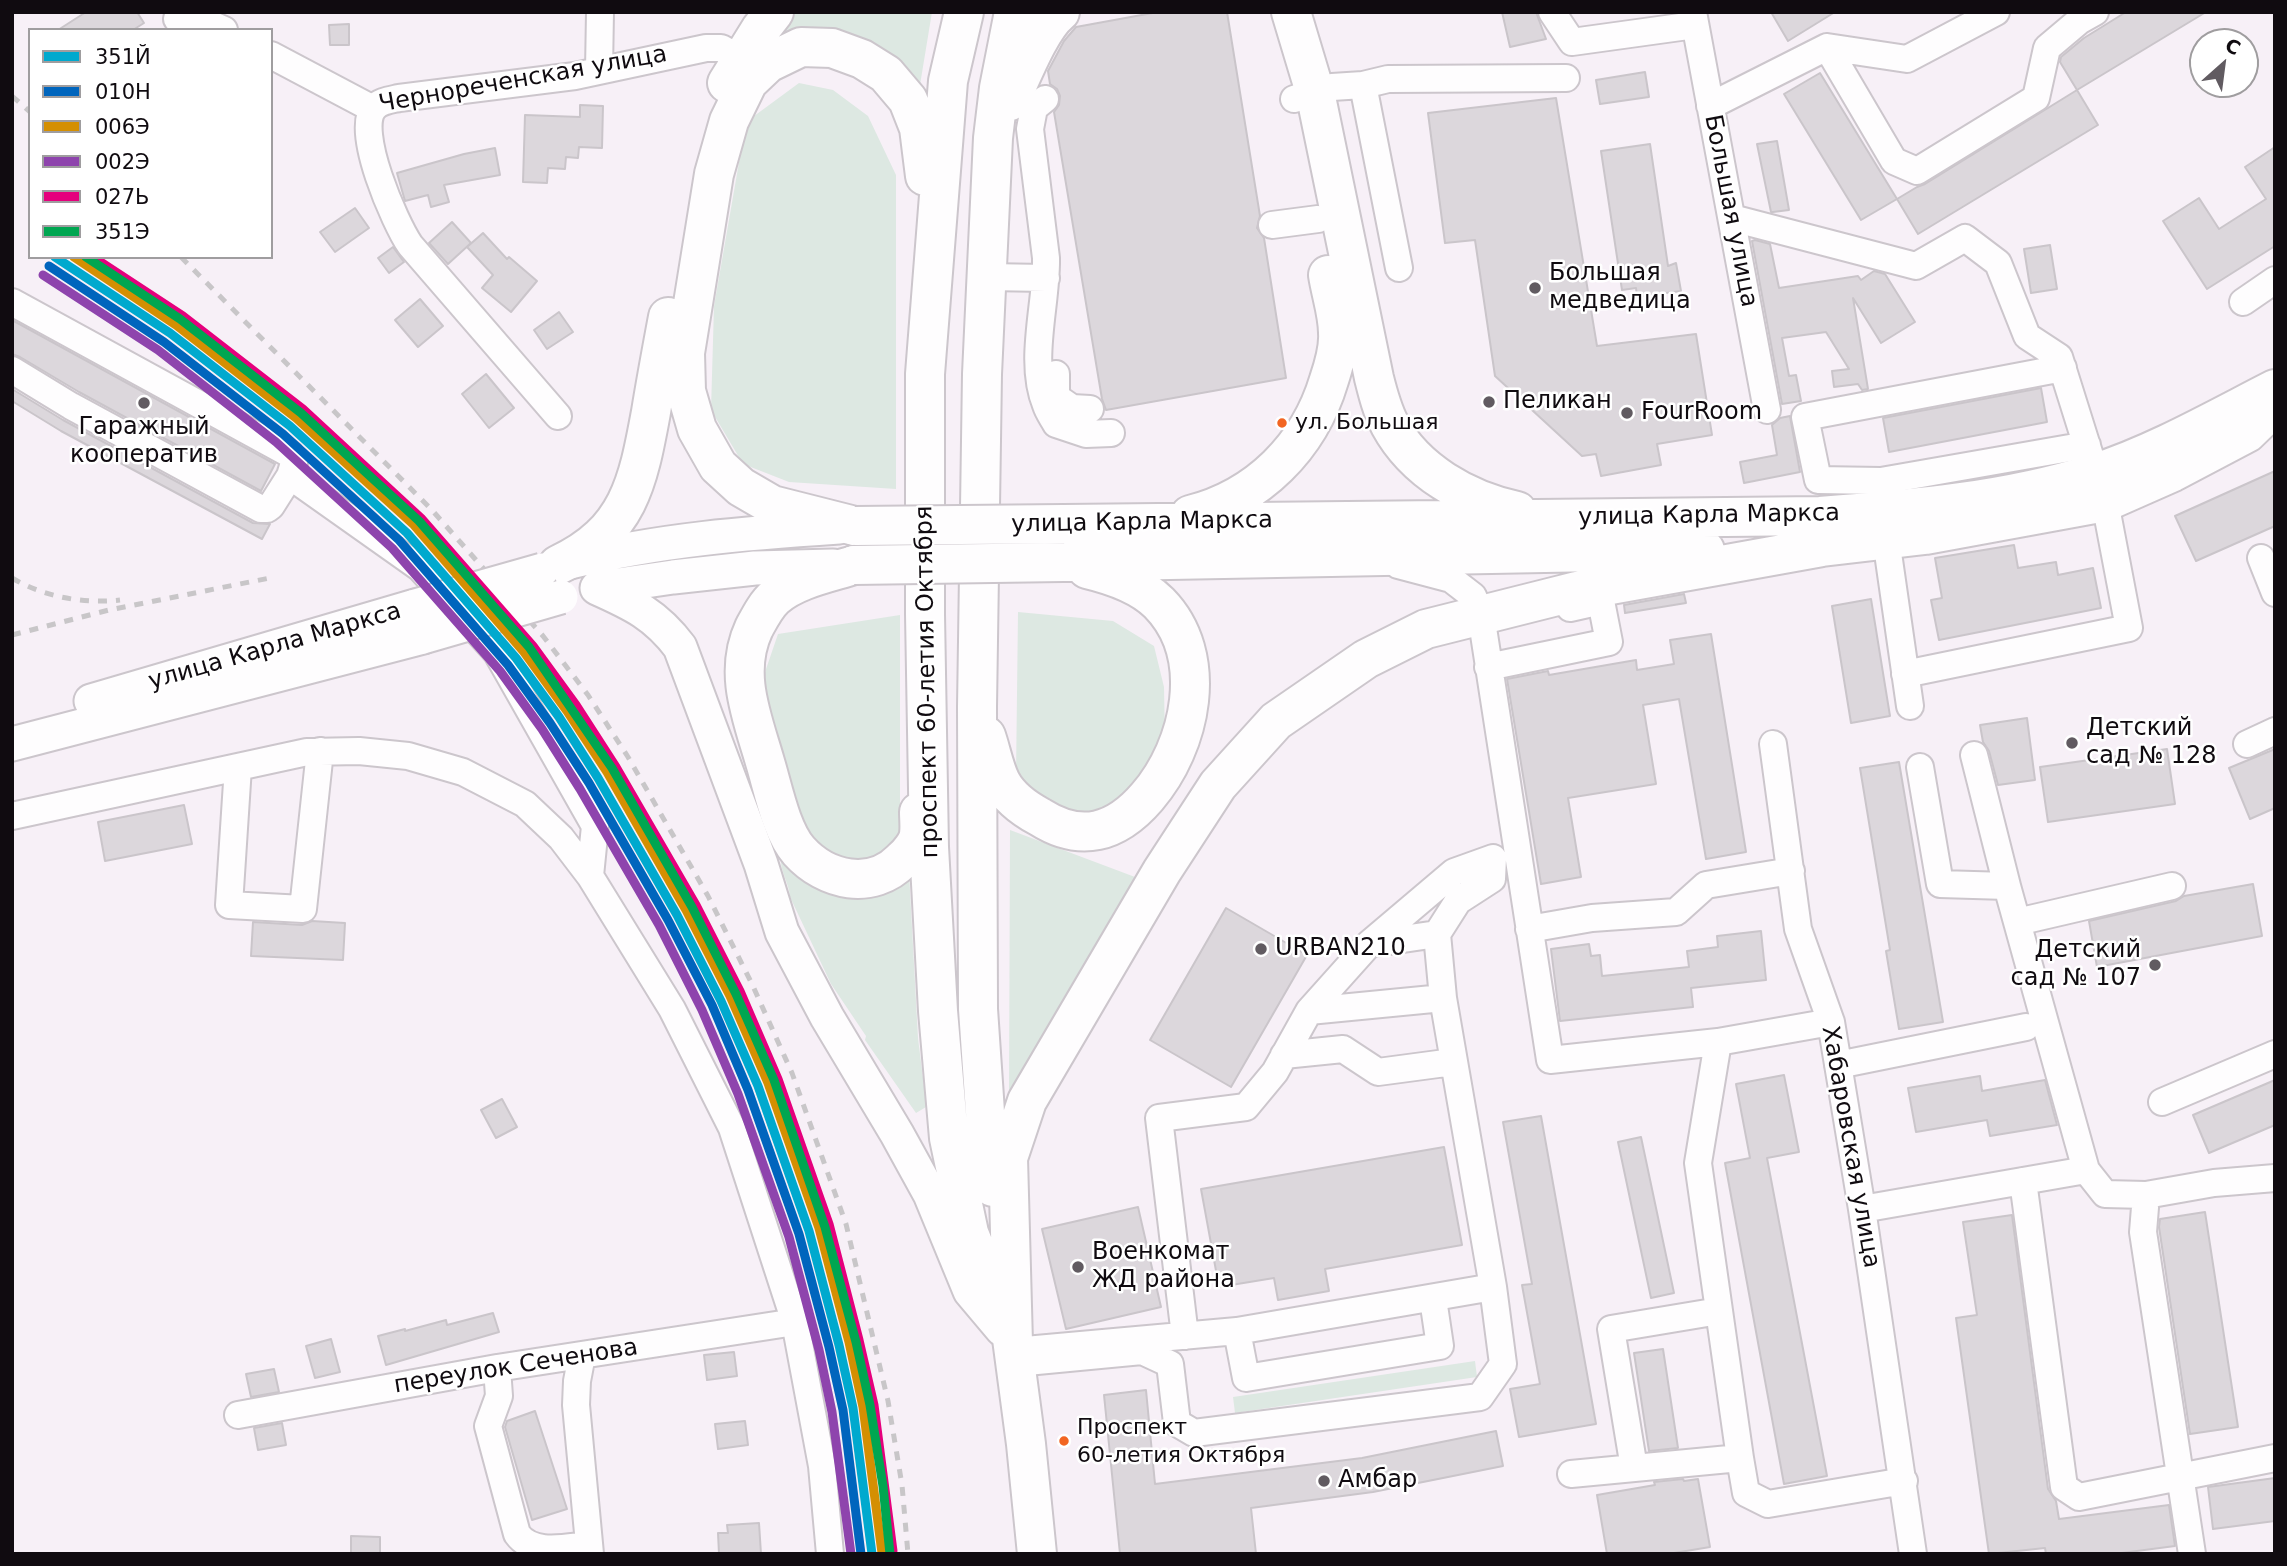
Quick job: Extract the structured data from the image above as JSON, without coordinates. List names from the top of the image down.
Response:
{
  "streets": {
    "highway": ["улица Карла Маркса", "проспект 60-летия Октября"],
    "street": [
      "Чернореченская улица",
      "Большая улица",
      "Хабаровская улица",
      "переулок Сеченова"
    ]
  },
  "places": [
    "Большая медведица",
    "Пеликан",
    "Гаражный кооператив",
    "FourRoom",
    "ул. Большая",
    "Детский сад № 128",
    "URBAN210",
    "Детский сад № 107",
    "Военкомат ЖД района",
    "Проспект 60-летия Октября",
    "Амбар"
  ],
  "lines": [
    "transit line 351Й",
    "transit line 006Э",
    "transit line 027Ь",
    "transit line 351Э",
    "transit line 010Н",
    "transit line 002Э"
  ],
  "legend": [
    "351Й",
    "010Н",
    "006Э",
    "002Э",
    "027Ь",
    "351Э"
  ],
  "north": "top right"
}
